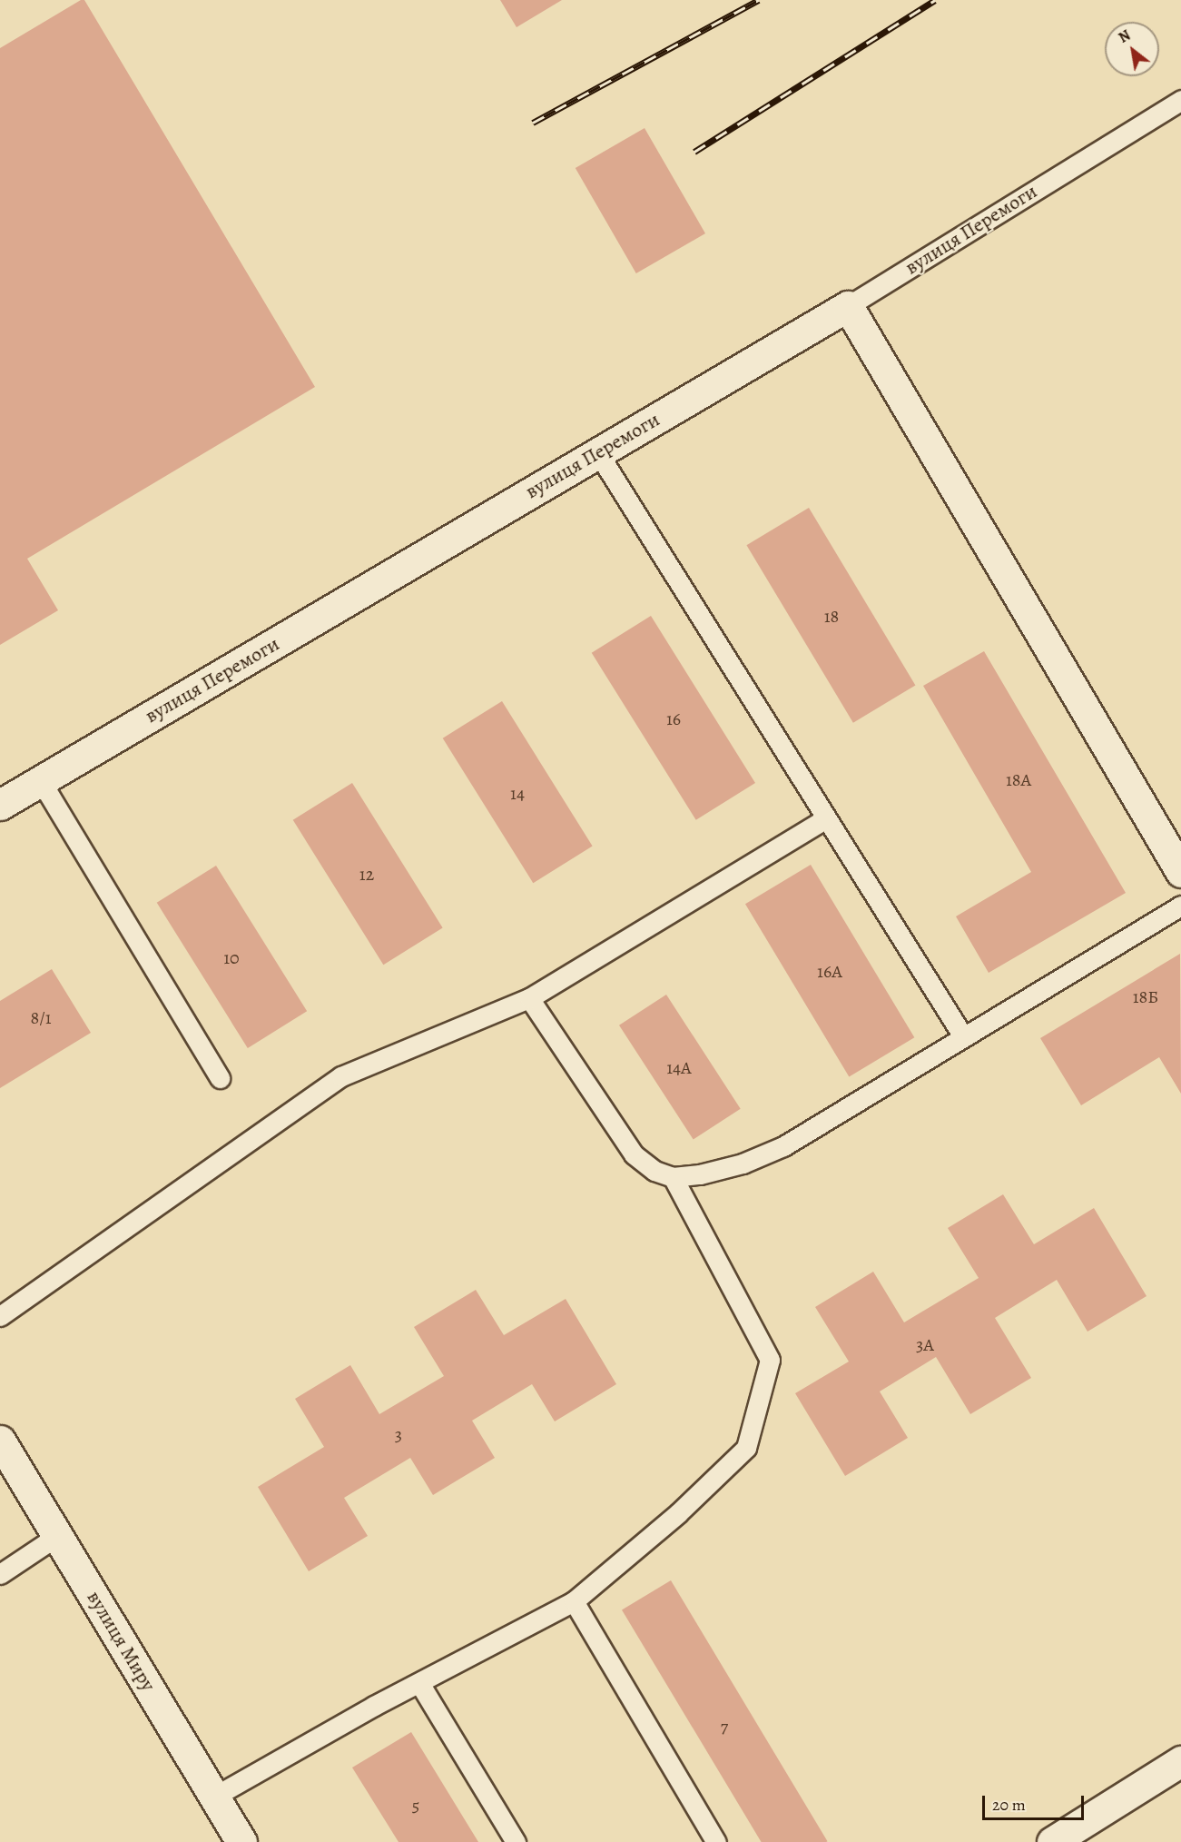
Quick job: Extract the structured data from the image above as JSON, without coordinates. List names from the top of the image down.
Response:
{
  "streets": {
    "street": ["вулиця Перемоги", "вулиця Миру"]
  },
  "house_numbers": [
    "18",
    "16",
    "18А",
    "14",
    "12",
    "10",
    "16А",
    "18Б",
    "8/1",
    "14А",
    "3А",
    "3",
    "7",
    "5"
  ],
  "scale_bar": "20 m",
  "north": "top left"
}
